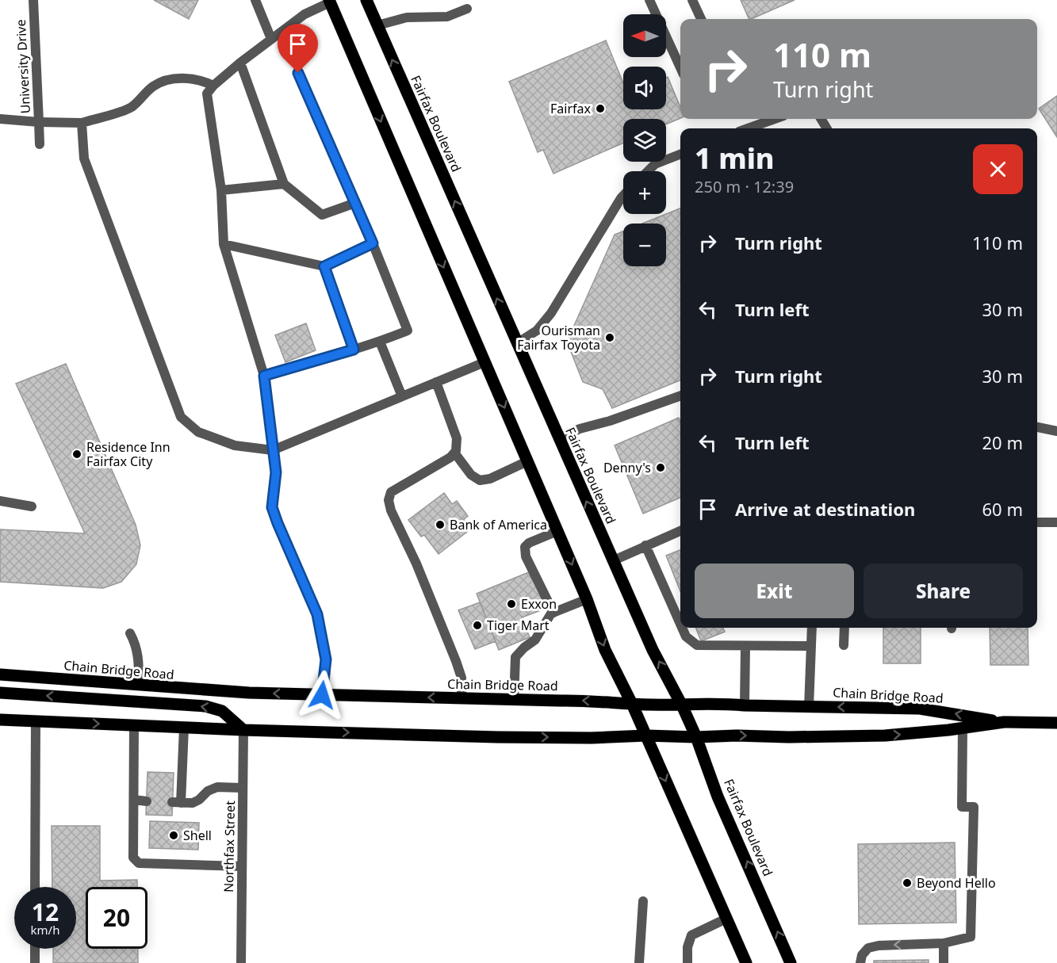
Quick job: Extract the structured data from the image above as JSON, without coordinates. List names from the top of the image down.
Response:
{
  "streets": {
    "main road": ["Fairfax Boulevard", "Chain Bridge Road"],
    "street": ["University Drive", "Northfax Street"]
  },
  "crossings": [
    ["Fairfax Boulevard", "Chain Bridge Road"],
    ["Chain Bridge Road", "Northfax Street"]
  ],
  "places": [
    "Fairfax",
    "Ourisman Fairfax Toyota",
    "Residence Inn Fairfax City",
    "Denny's",
    "Bank of America",
    "Exxon",
    "Tiger Mart",
    "Shell",
    "Beyond Hello"
  ],
  "north": "left",
  "page": {
    "map_buttons": ["+", "−"],
    "turn": ["110 m", "Turn right"],
    "heading": ["1 min", "250 m · 12:39"],
    "list": [
      {
        "name": "Turn right",
        "value": "110 m"
      },
      {
        "name": "Turn left",
        "value": "30 m"
      },
      {
        "name": "Turn right",
        "value": "30 m"
      },
      {
        "name": "Turn left",
        "value": "20 m"
      },
      {
        "name": "Arrive at destination",
        "value": "60 m"
      }
    ],
    "buttons": ["Exit", "Share"],
    "speed": "12 km/h",
    "limit": "20"
  }
}
